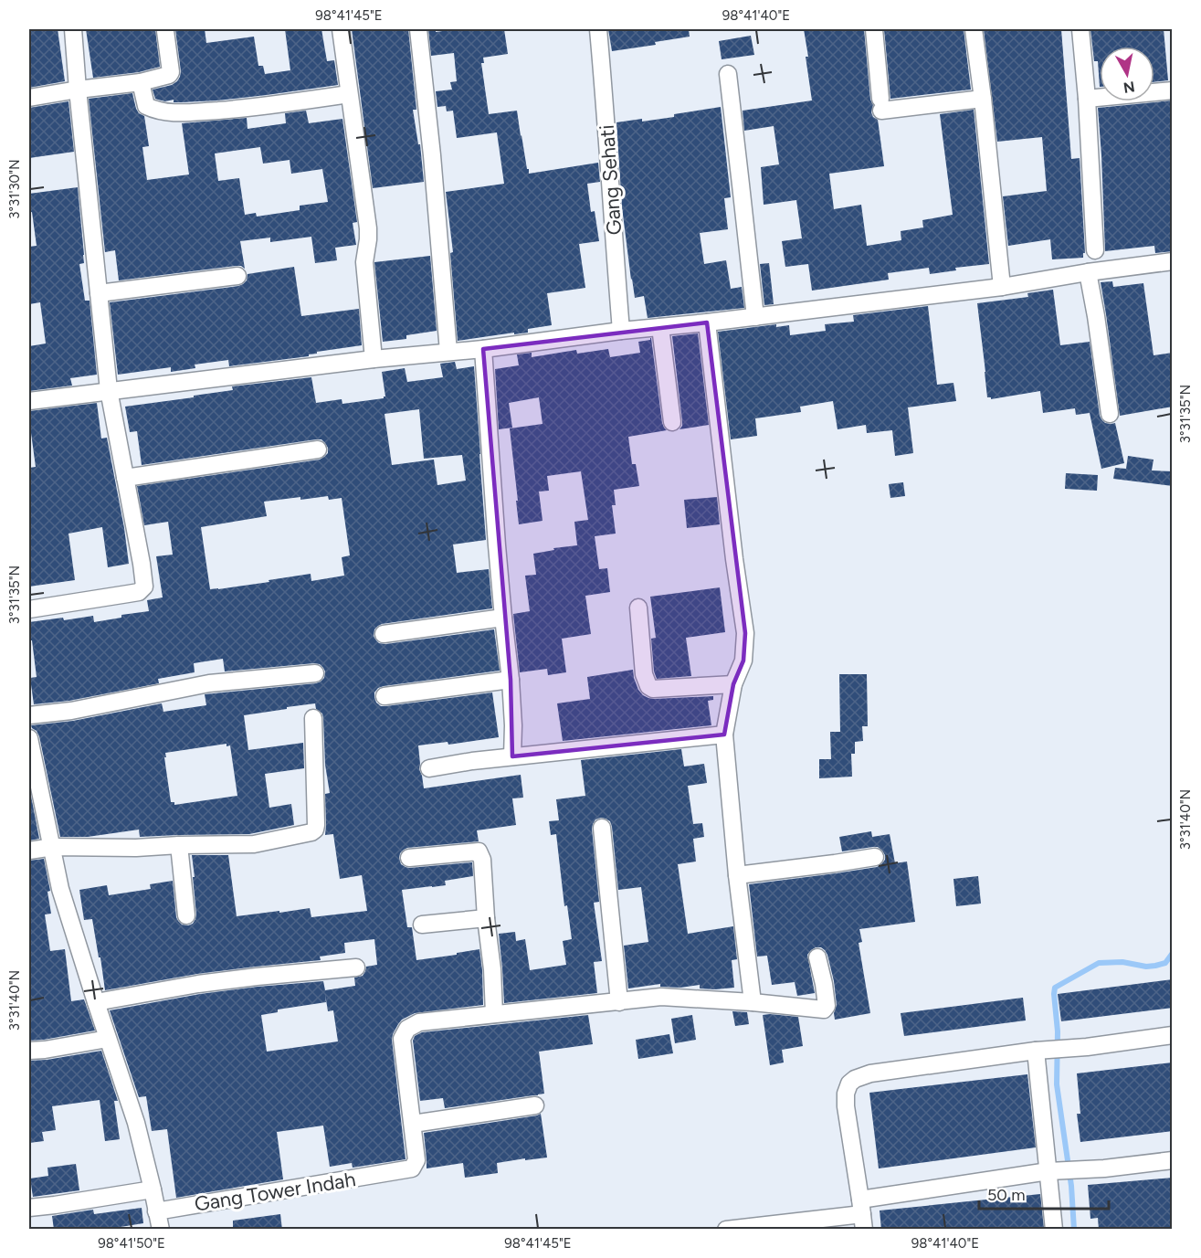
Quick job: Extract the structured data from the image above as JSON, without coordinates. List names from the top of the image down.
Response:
{
  "streets": {
    "street": ["Gang Sehati", "Gang Tower Indah"]
  },
  "scale_bar": "50 m",
  "north": "bottom",
  "coordinates": [
    "98°41'45\"E",
    "98°41'40\"E",
    "3°31'30\"N",
    "3°31'35\"N",
    "3°31'40\"N",
    "98°41'50\"E"
  ]
}
